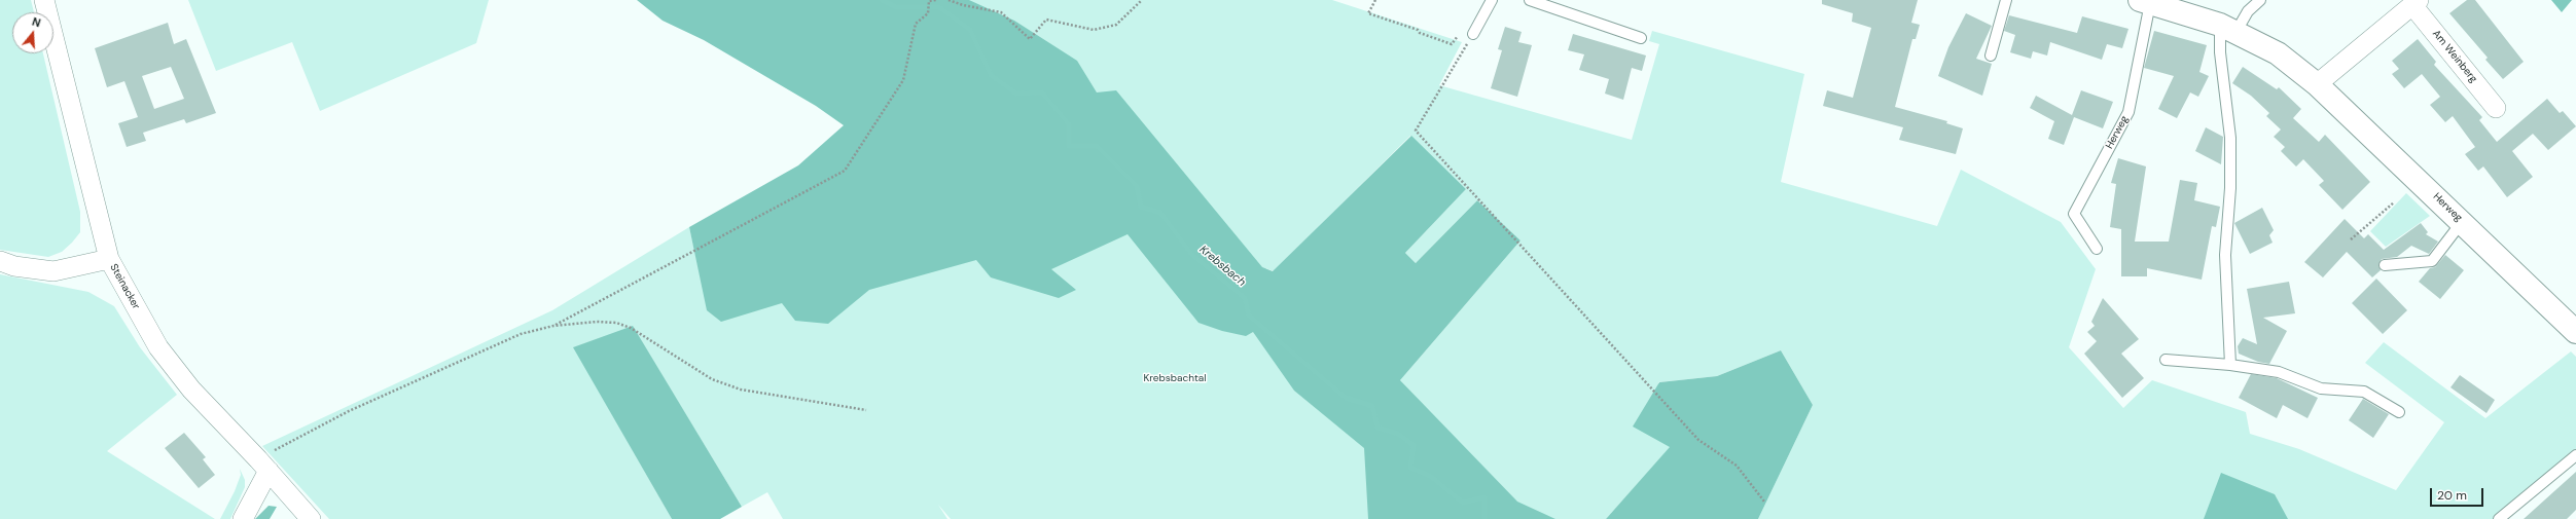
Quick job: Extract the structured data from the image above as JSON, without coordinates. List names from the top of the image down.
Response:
{
  "streets": {
    "street": ["Am Weinberg", "Herweg", "Steinacker"]
  },
  "water": ["Krebsbach"],
  "parks": ["Krebsbachtal"],
  "scale_bar": "20 m",
  "north": "top"
}
